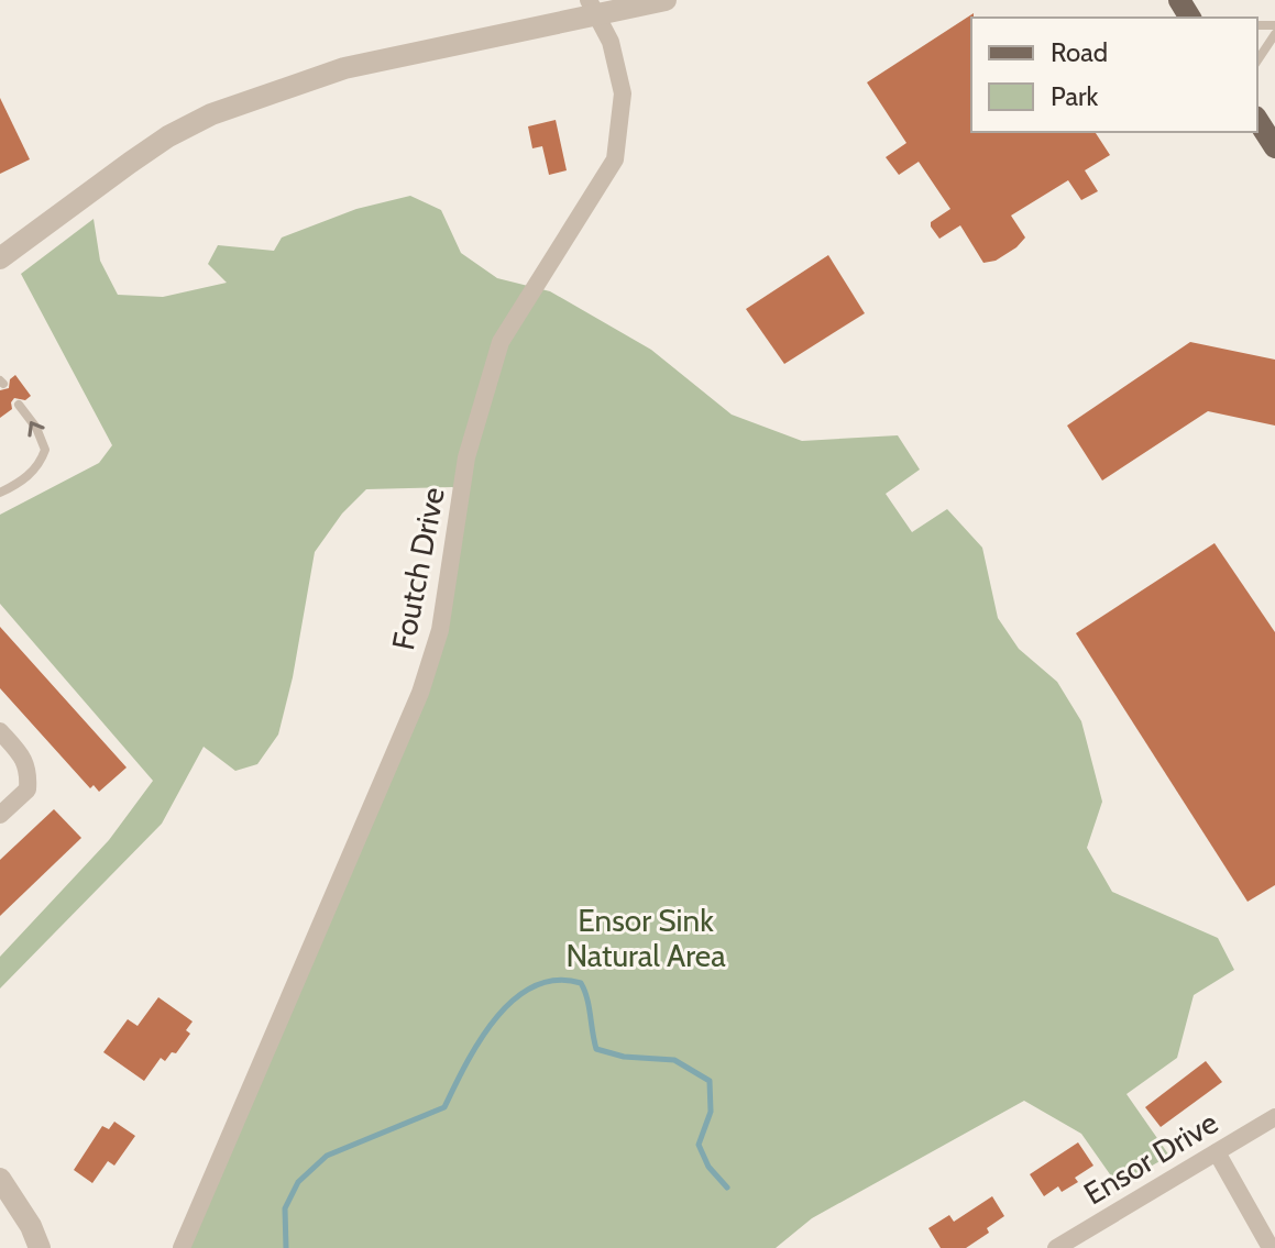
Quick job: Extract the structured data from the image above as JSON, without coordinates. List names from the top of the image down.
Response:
{
  "streets": {
    "street": ["Foutch Drive", "Ensor Drive"]
  },
  "parks": ["Ensor Sink Natural Area"],
  "legend": ["Road", "Park"]
}
